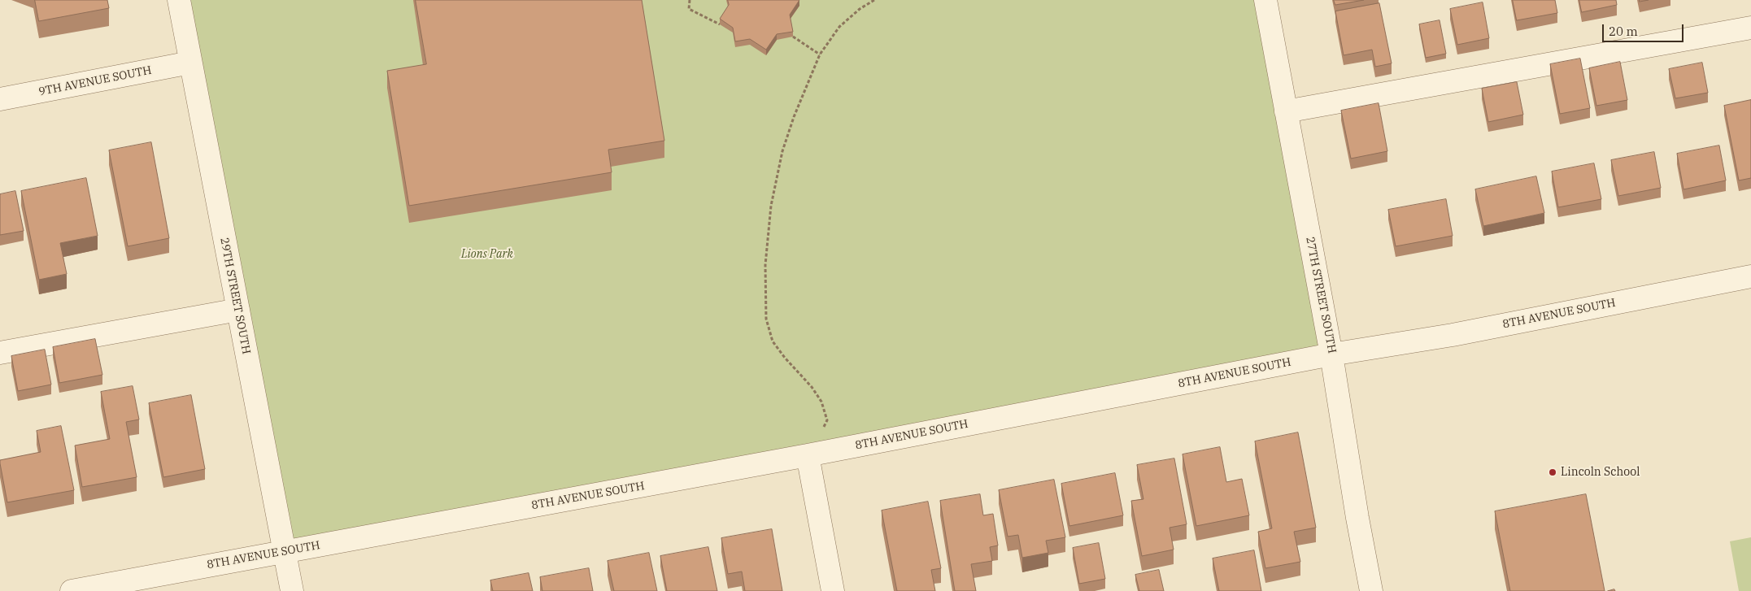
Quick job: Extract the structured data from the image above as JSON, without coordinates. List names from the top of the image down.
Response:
{
  "streets": {
    "street": [
      "9TH AVENUE SOUTH",
      "27TH STREET SOUTH",
      "29TH STREET SOUTH",
      "8TH AVENUE SOUTH"
    ]
  },
  "crossings": [
    ["9TH AVENUE SOUTH", "29TH STREET SOUTH"],
    ["27TH STREET SOUTH", "8TH AVENUE SOUTH"],
    ["29TH STREET SOUTH", "8TH AVENUE SOUTH"]
  ],
  "parks": ["Lions Park"],
  "places": ["Lincoln School"],
  "scale_bar": "20 m"
}
